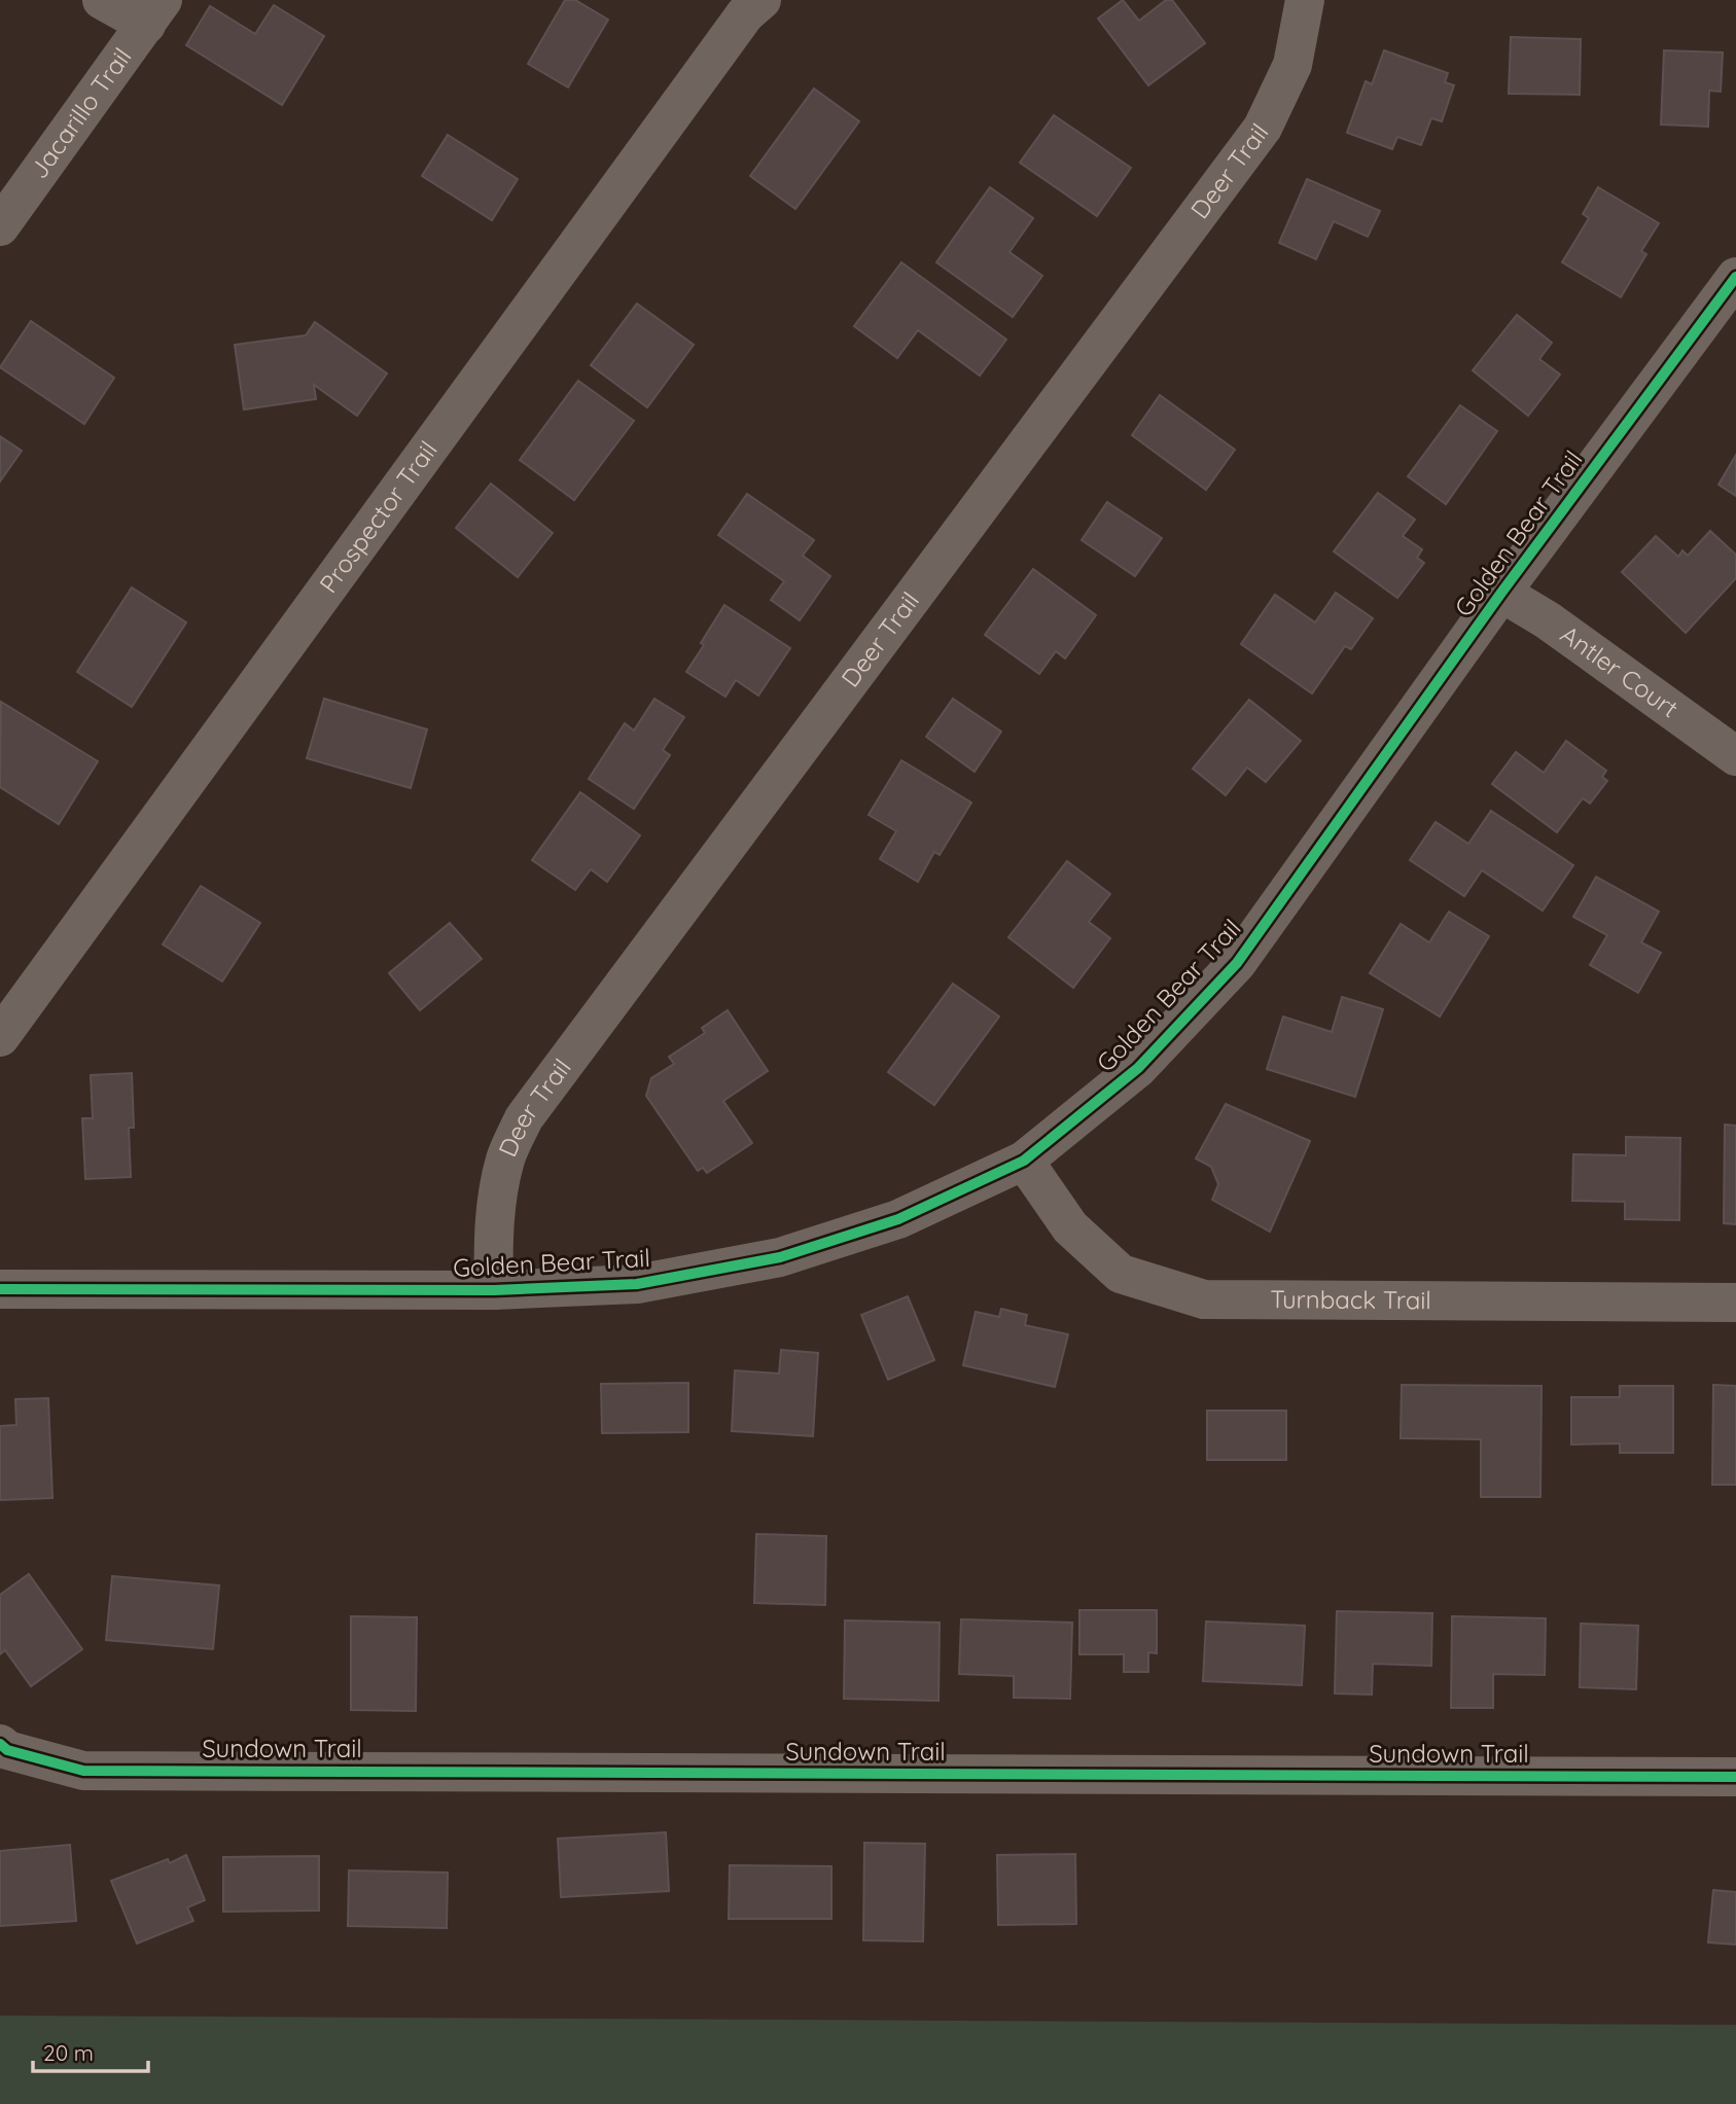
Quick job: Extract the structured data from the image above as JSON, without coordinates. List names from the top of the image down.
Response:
{
  "streets": {
    "street": [
      "Jacarillo Trail",
      "Deer Trail",
      "Prospector Trail",
      "Golden Bear Trail",
      "Antler Court",
      "Turnback Trail",
      "Sundown Trail"
    ]
  },
  "crossings": [
    ["Deer Trail", "Golden Bear Trail"],
    ["Golden Bear Trail", "Antler Court"],
    ["Golden Bear Trail", "Turnback Trail"]
  ],
  "scale_bar": "20 m"
}
